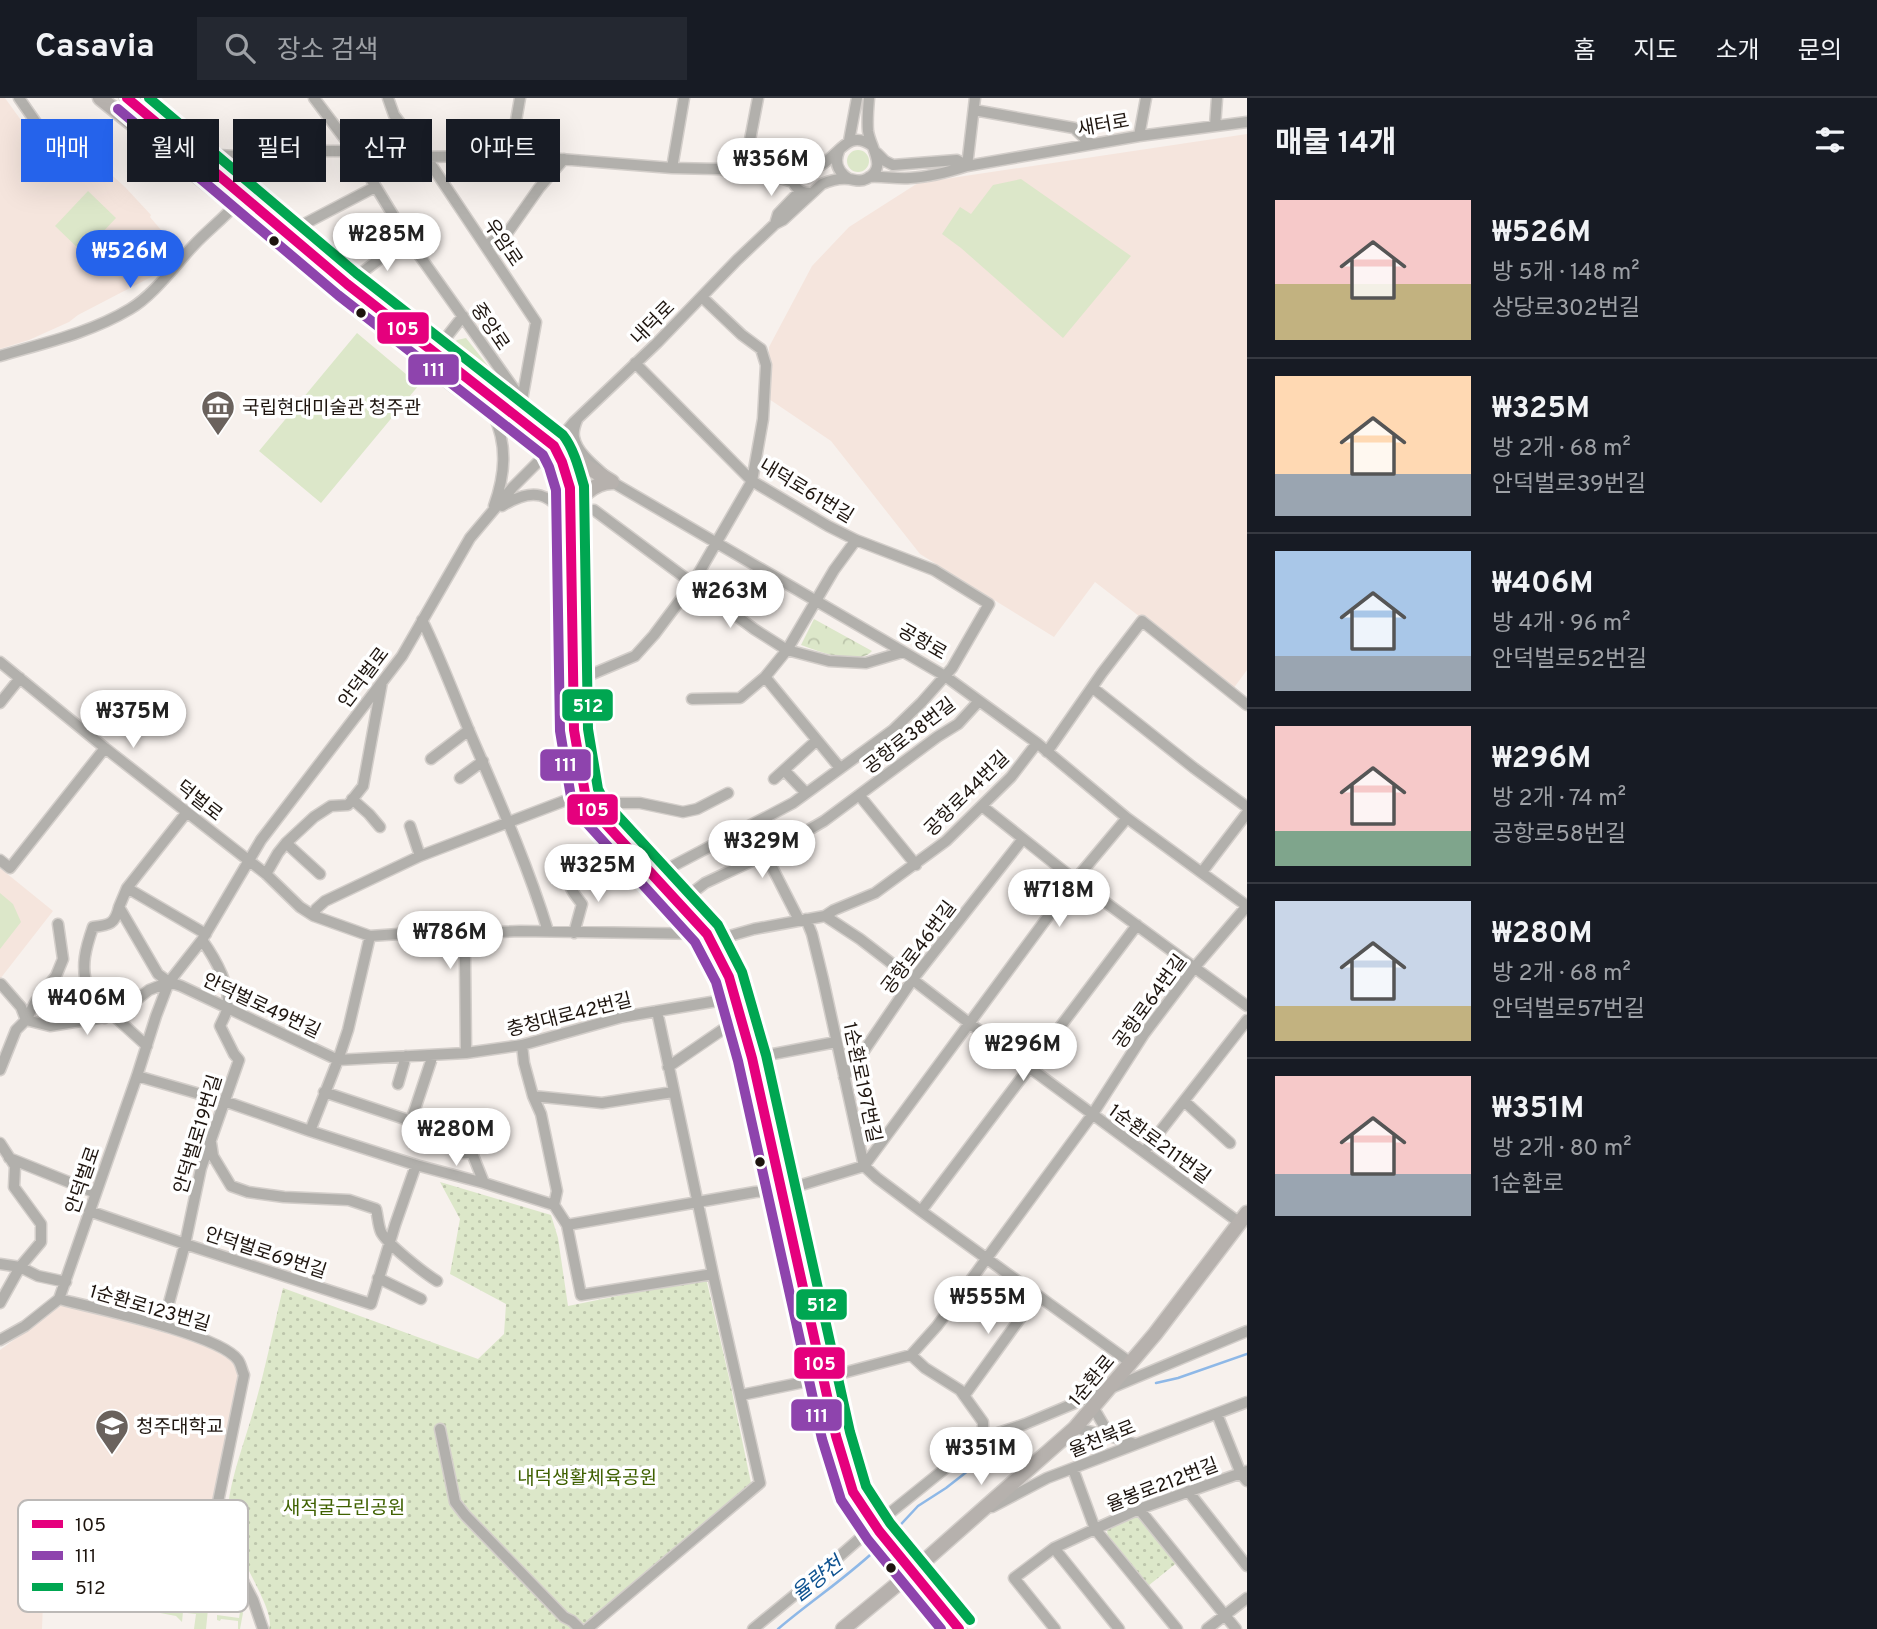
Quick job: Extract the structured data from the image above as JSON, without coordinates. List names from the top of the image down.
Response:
{
  "streets": {
    "main road": ["공항로", "1순환로"],
    "street": [
      "새터로",
      "우암로",
      "내덕로",
      "중앙로",
      "내덕로61번길",
      "안덕벌로",
      "공항로38번길",
      "공항로44번길",
      "덕벌로",
      "공항로46번길",
      "공항로64번길",
      "안덕벌로49번길",
      "충청대로42번길",
      "1순환로197번길",
      "안덕벌로19번길",
      "1순환로211번길",
      "안덕벌로69번길",
      "1순환로123번길",
      "율천북로",
      "율봉로212번길"
    ]
  },
  "crossings": [
    ["우암로", "중앙로"],
    ["우암로", "공항로"],
    ["내덕로", "내덕로61번길"],
    ["내덕로", "공항로"],
    ["내덕로", "안덕벌로"],
    ["내덕로61번길", "공항로"],
    ["공항로", "안덕벌로"],
    ["공항로", "공항로38번길"],
    ["공항로", "공항로44번길"],
    ["공항로", "공항로64번길"],
    ["안덕벌로", "덕벌로"],
    ["안덕벌로", "안덕벌로49번길"],
    ["안덕벌로", "안덕벌로19번길"],
    ["안덕벌로", "안덕벌로69번길"],
    ["안덕벌로", "1순환로123번길"],
    ["공항로38번길", "1순환로197번길"],
    ["공항로44번길", "덕벌로"],
    ["공항로44번길", "1순환로197번길"],
    ["공항로44번길", "1순환로211번길"],
    ["공항로46번길", "1순환로197번길"],
    ["공항로46번길", "1순환로211번길"],
    ["공항로64번길", "1순환로197번길"],
    ["공항로64번길", "1순환로211번길"],
    ["안덕벌로49번길", "충청대로42번길"],
    ["안덕벌로49번길", "안덕벌로19번길"],
    ["1순환로197번길", "1순환로"],
    ["안덕벌로19번길", "안덕벌로69번길"],
    ["안덕벌로19번길", "1순환로123번길"],
    ["1순환로211번길", "1순환로"],
    ["1순환로", "율천북로"],
    ["율천북로", "율봉로212번길"]
  ],
  "water": ["율량천"],
  "parks": ["내덕생활체육공원", "새적굴근린공원"],
  "places": {
    "museum": ["국립현대미술관 청주관"],
    "school or university": ["청주대학교"]
  },
  "lines": ["transit line 105", "transit line 512", "transit line 111"],
  "legend": ["105", "111", "512"],
  "page": {
    "header": "Casavia",
    "search": "장소 검색",
    "nav": [
      "홈",
      "지도",
      "소개",
      "문의"
    ],
    "heading": "매물 14개",
    "chip": [
      "매매",
      "월세",
      "필터",
      "신규",
      "아파트"
    ],
    "price": [
      "₩356M",
      "₩285M",
      "₩526M",
      "₩263M",
      "₩375M",
      "₩329M",
      "₩325M",
      "₩718M",
      "₩786M",
      "₩406M",
      "₩296M",
      "₩280M",
      "₩555M",
      "₩351M"
    ],
    "list": [
      {
        "name": "₩526M",
        "note": "방 5개 · 148 m² · 상당로302번길"
      },
      {
        "name": "₩325M",
        "note": "방 2개 · 68 m² · 안덕벌로39번길"
      },
      {
        "name": "₩406M",
        "note": "방 4개 · 96 m² · 안덕벌로52번길"
      },
      {
        "name": "₩296M",
        "note": "방 2개 · 74 m² · 공항로58번길"
      },
      {
        "name": "₩280M",
        "note": "방 2개 · 68 m² · 안덕벌로57번길"
      },
      {
        "name": "₩351M",
        "note": "방 2개 · 80 m² · 1순환로"
      }
    ]
  }
}
